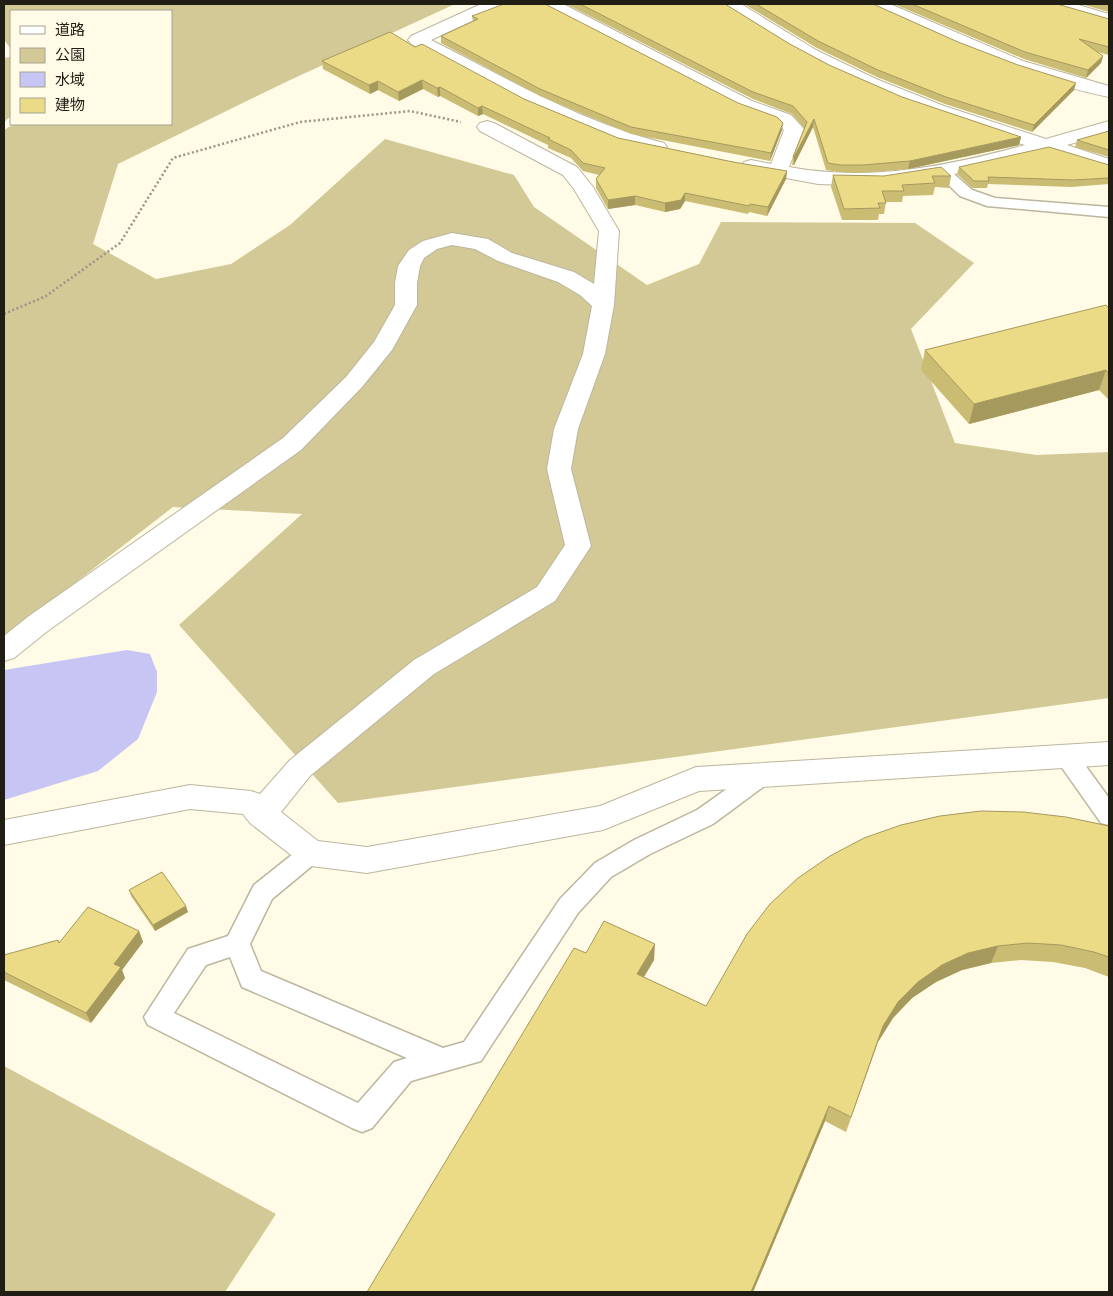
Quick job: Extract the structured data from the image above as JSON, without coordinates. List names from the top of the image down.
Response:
{
  "legend": [
    "道路",
    "公園",
    "水域",
    "建物"
  ]
}
